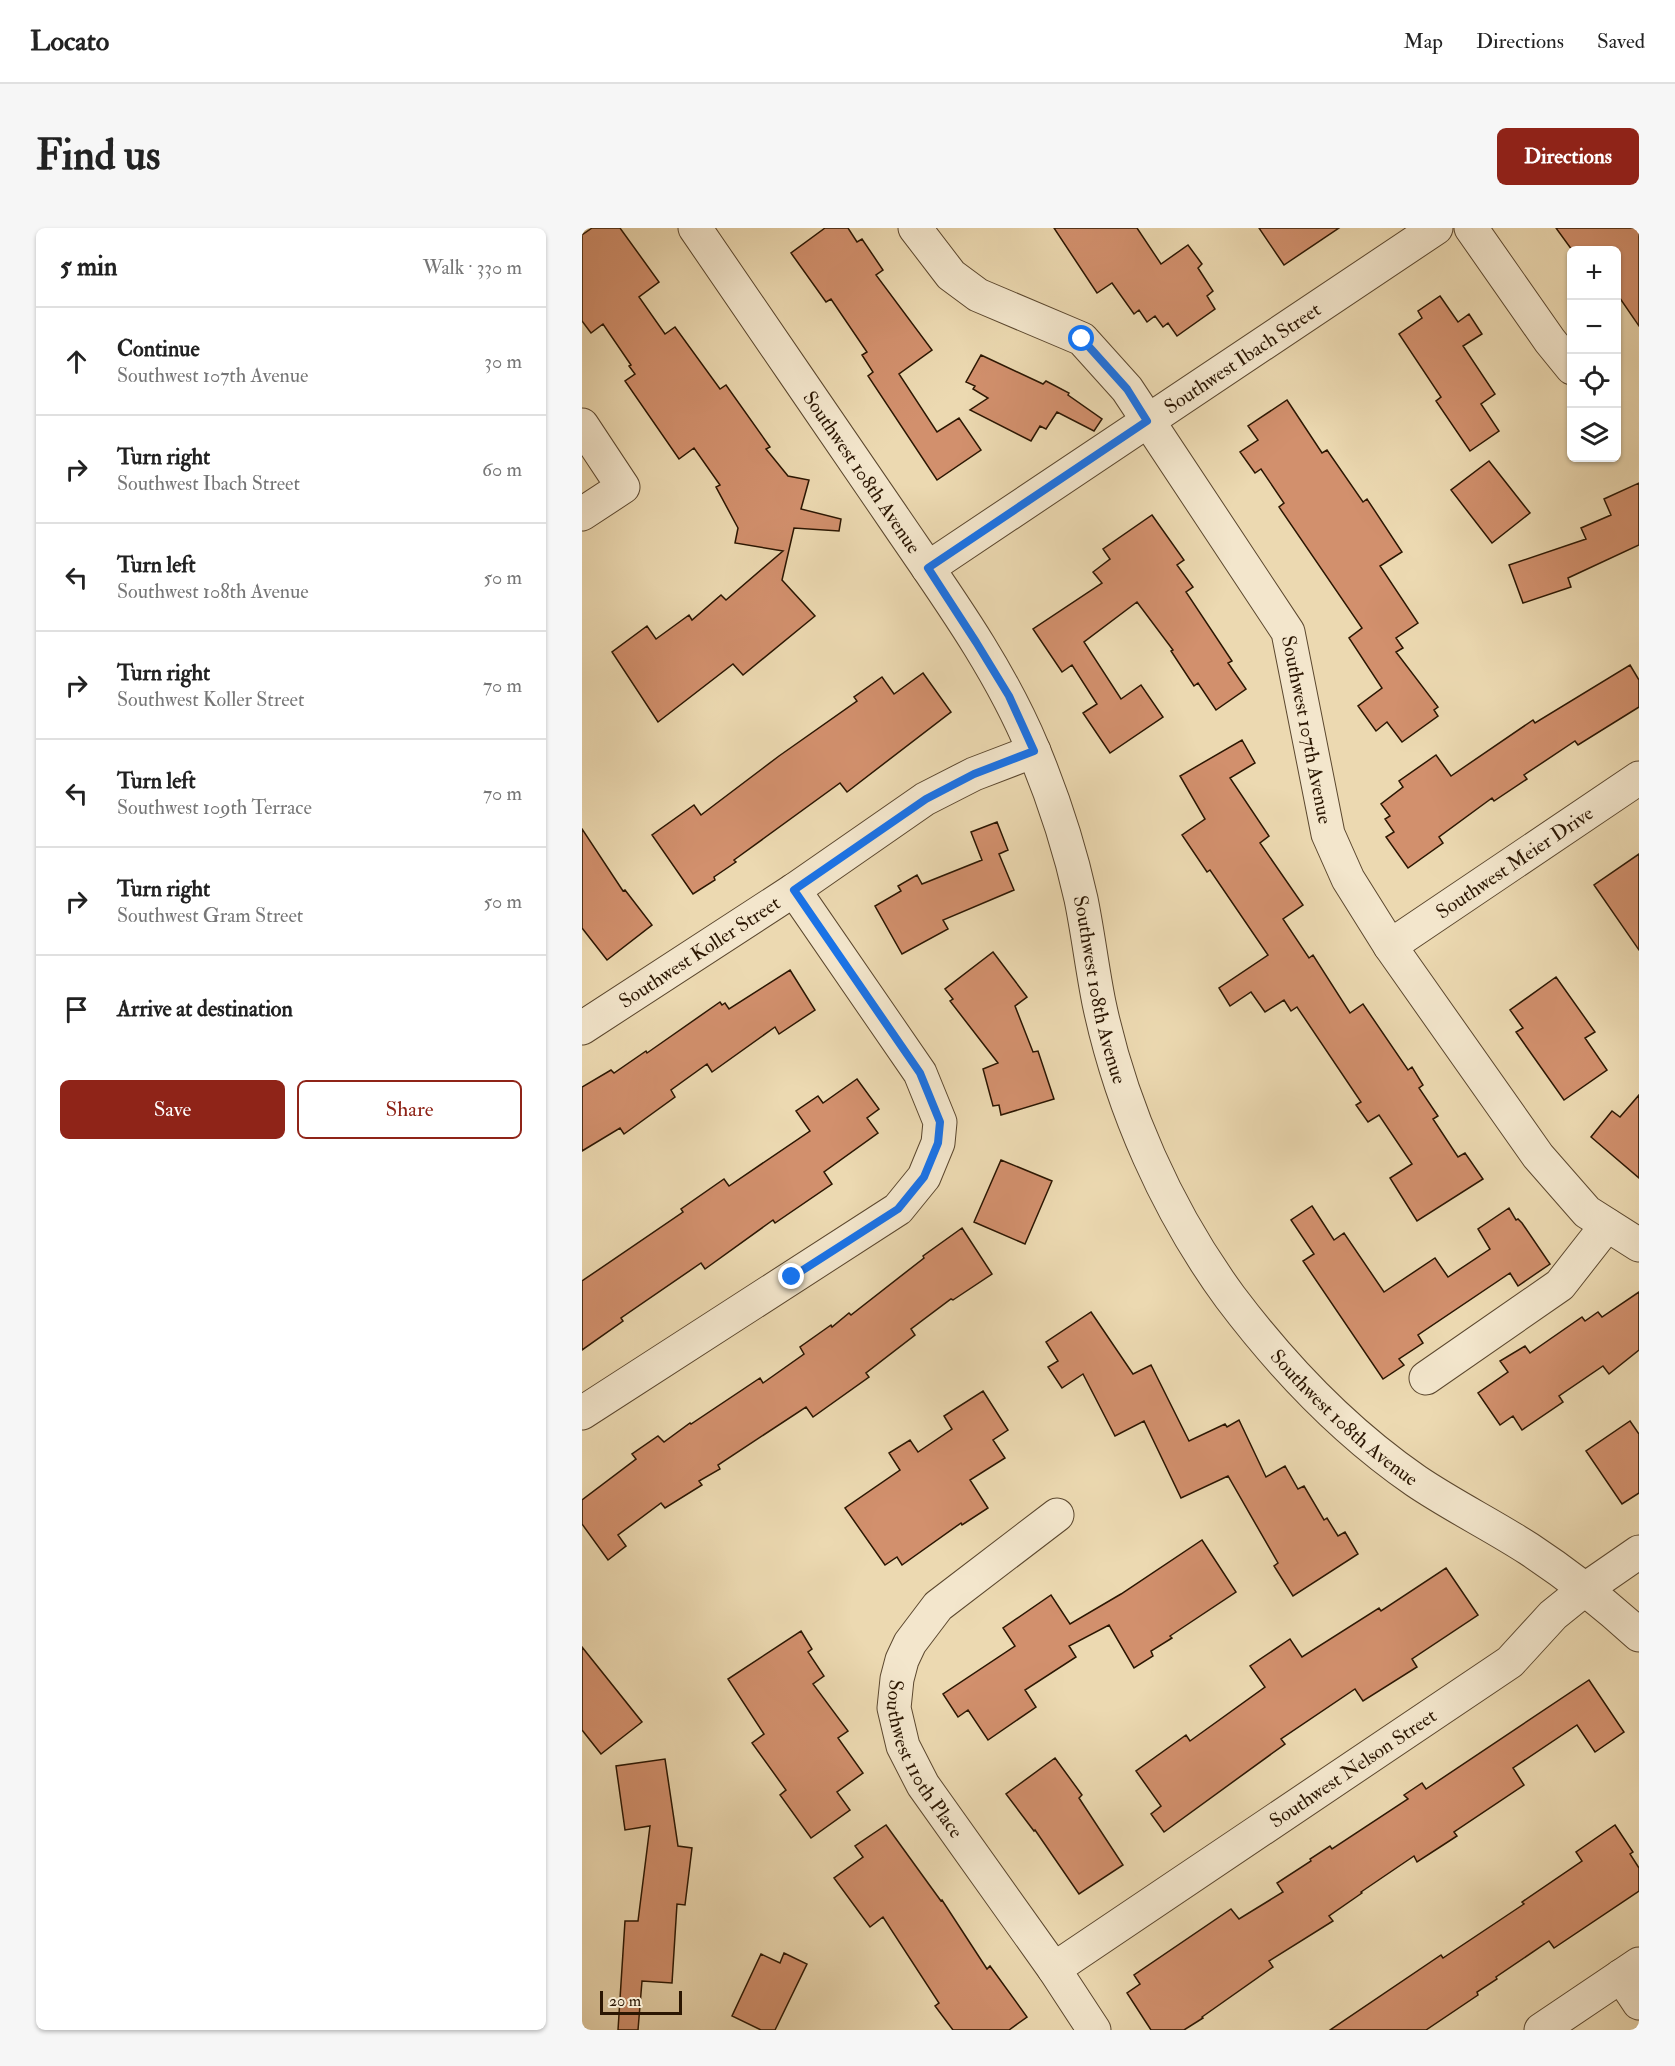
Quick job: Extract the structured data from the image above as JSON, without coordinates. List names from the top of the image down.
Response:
{
  "streets": {
    "street": [
      "Southwest Ibach Street",
      "Southwest 108th Avenue",
      "Southwest 107th Avenue",
      "Southwest Meier Drive",
      "Southwest Koller Street",
      "Southwest 110th Place",
      "Southwest Nelson Street"
    ]
  },
  "crossings": [
    ["Southwest Ibach Street", "Southwest 108th Avenue"],
    ["Southwest Ibach Street", "Southwest 107th Avenue"],
    ["Southwest 108th Avenue", "Southwest Koller Street"],
    ["Southwest 108th Avenue", "Southwest Nelson Street"],
    ["Southwest 107th Avenue", "Southwest Meier Drive"],
    ["Southwest 110th Place", "Southwest Nelson Street"]
  ],
  "scale_bar": "20 m",
  "page": {
    "header": "Locato",
    "nav": ["Map", "Directions", "Saved"],
    "buttons": [
      "Directions",
      ["Save", "Share"]
    ],
    "title": "Find us",
    "heading": ["5 min", "Walk · 330 m"],
    "map_buttons": ["+", "−"],
    "list": [
      ["Continue", "Southwest 107th Avenue", "30 m"],
      ["Turn right", "Southwest Ibach Street", "60 m"],
      ["Turn left", "Southwest 108th Avenue", "50 m"],
      ["Turn right", "Southwest Koller Street", "70 m"],
      ["Turn left", "Southwest 109th Terrace", "70 m"],
      ["Turn right", "Southwest Gram Street", "50 m"],
      "Arrive at destination"
    ],
    "scale": "20 m"
  }
}
